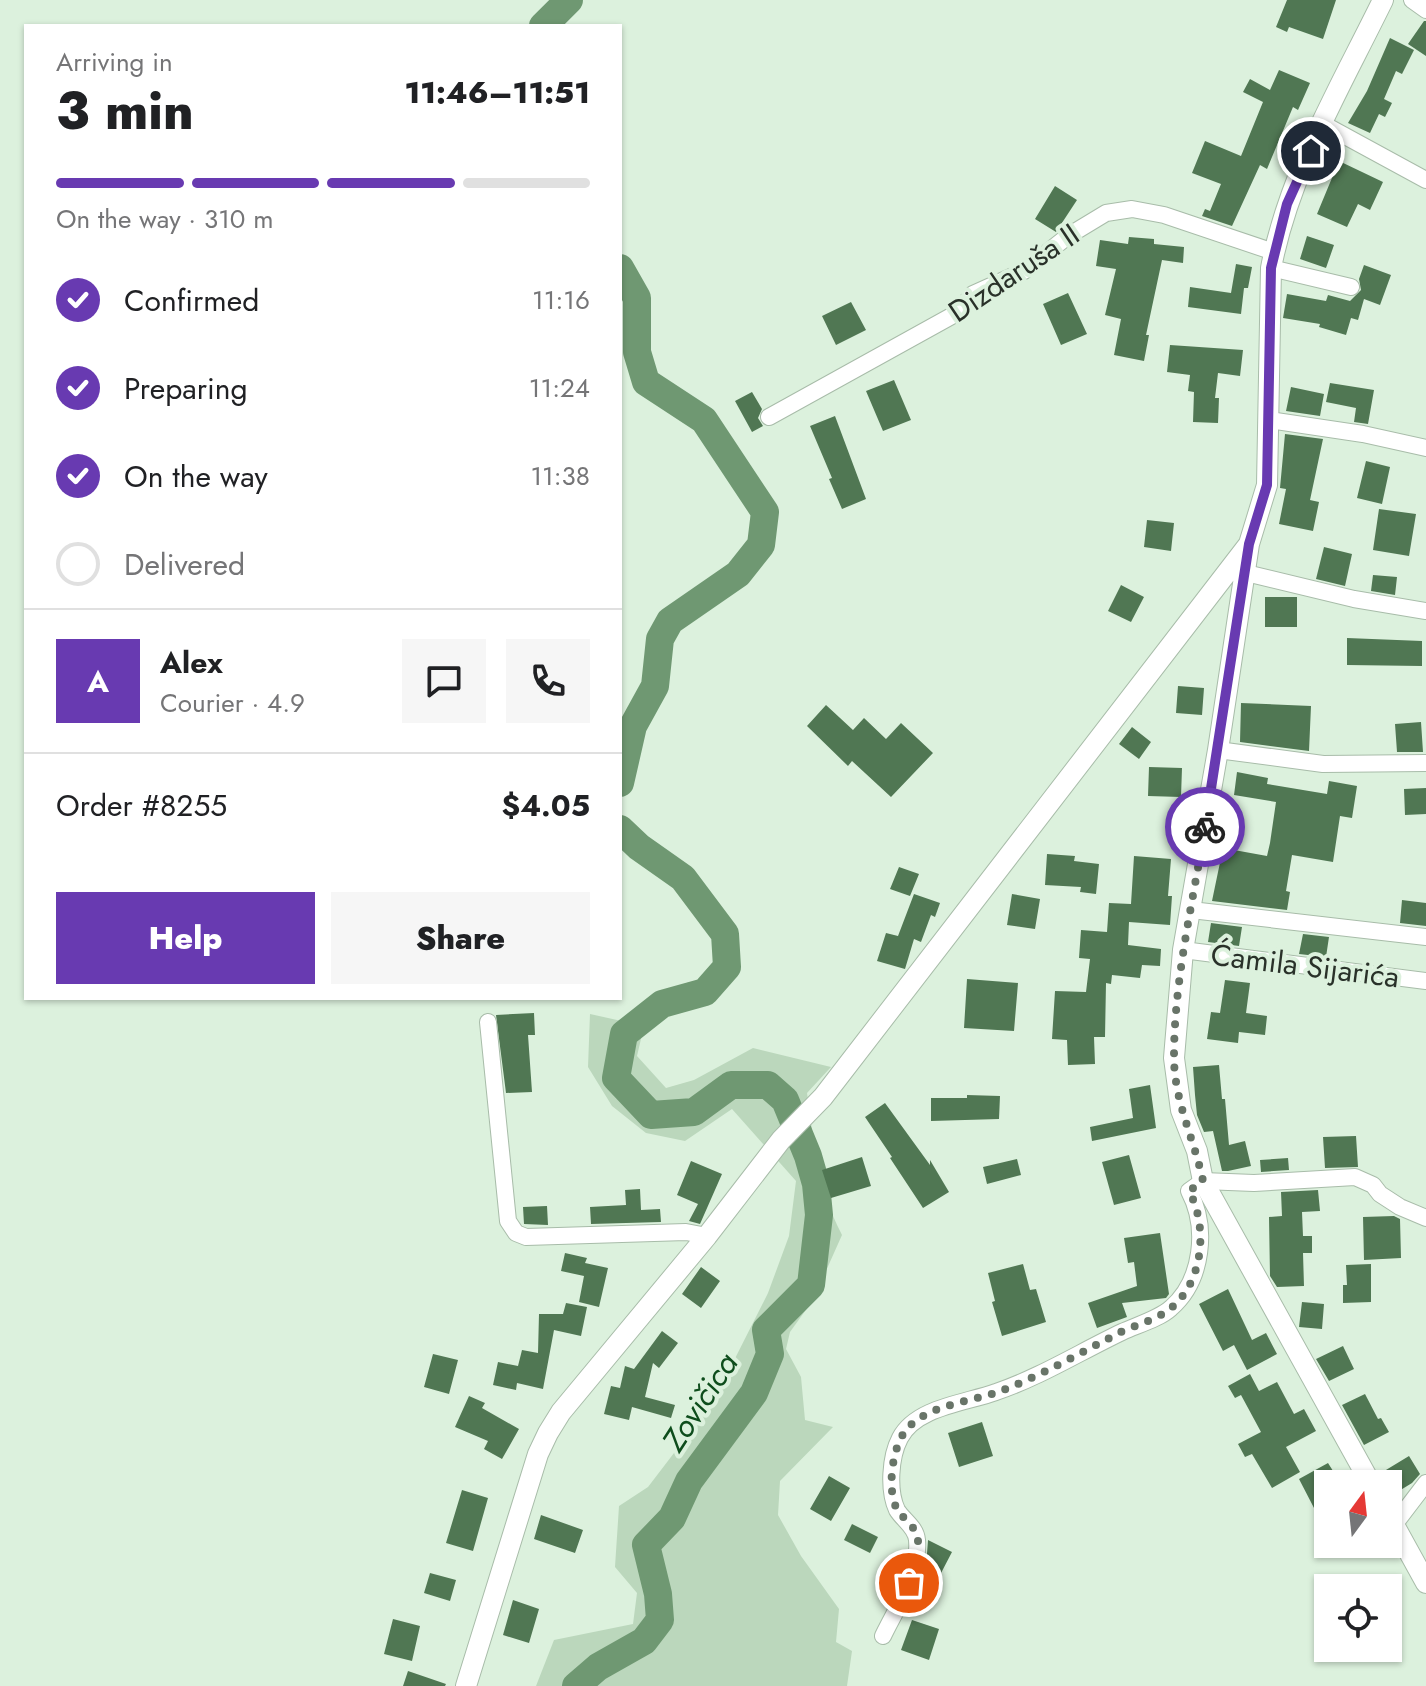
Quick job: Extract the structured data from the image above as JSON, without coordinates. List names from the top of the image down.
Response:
{
  "streets": {
    "street": ["Dizdaruša II", "Ćamila Sijarića"]
  },
  "water": ["Zovičica"],
  "north": "top",
  "page": {
    "heading": ["3 min", "Arriving in", "11:46–11:51"],
    "panel": [
      "Alex",
      "Courier · 4.9",
      "Order #8255",
      "$4.05"
    ],
    "bar": "On the way · 310 m",
    "list": [
      ["Confirmed", "11:16"],
      ["Preparing", "11:24"],
      ["On the way", "11:38"],
      "Delivered"
    ],
    "round": "A",
    "buttons": ["Help", "Share"]
  }
}
